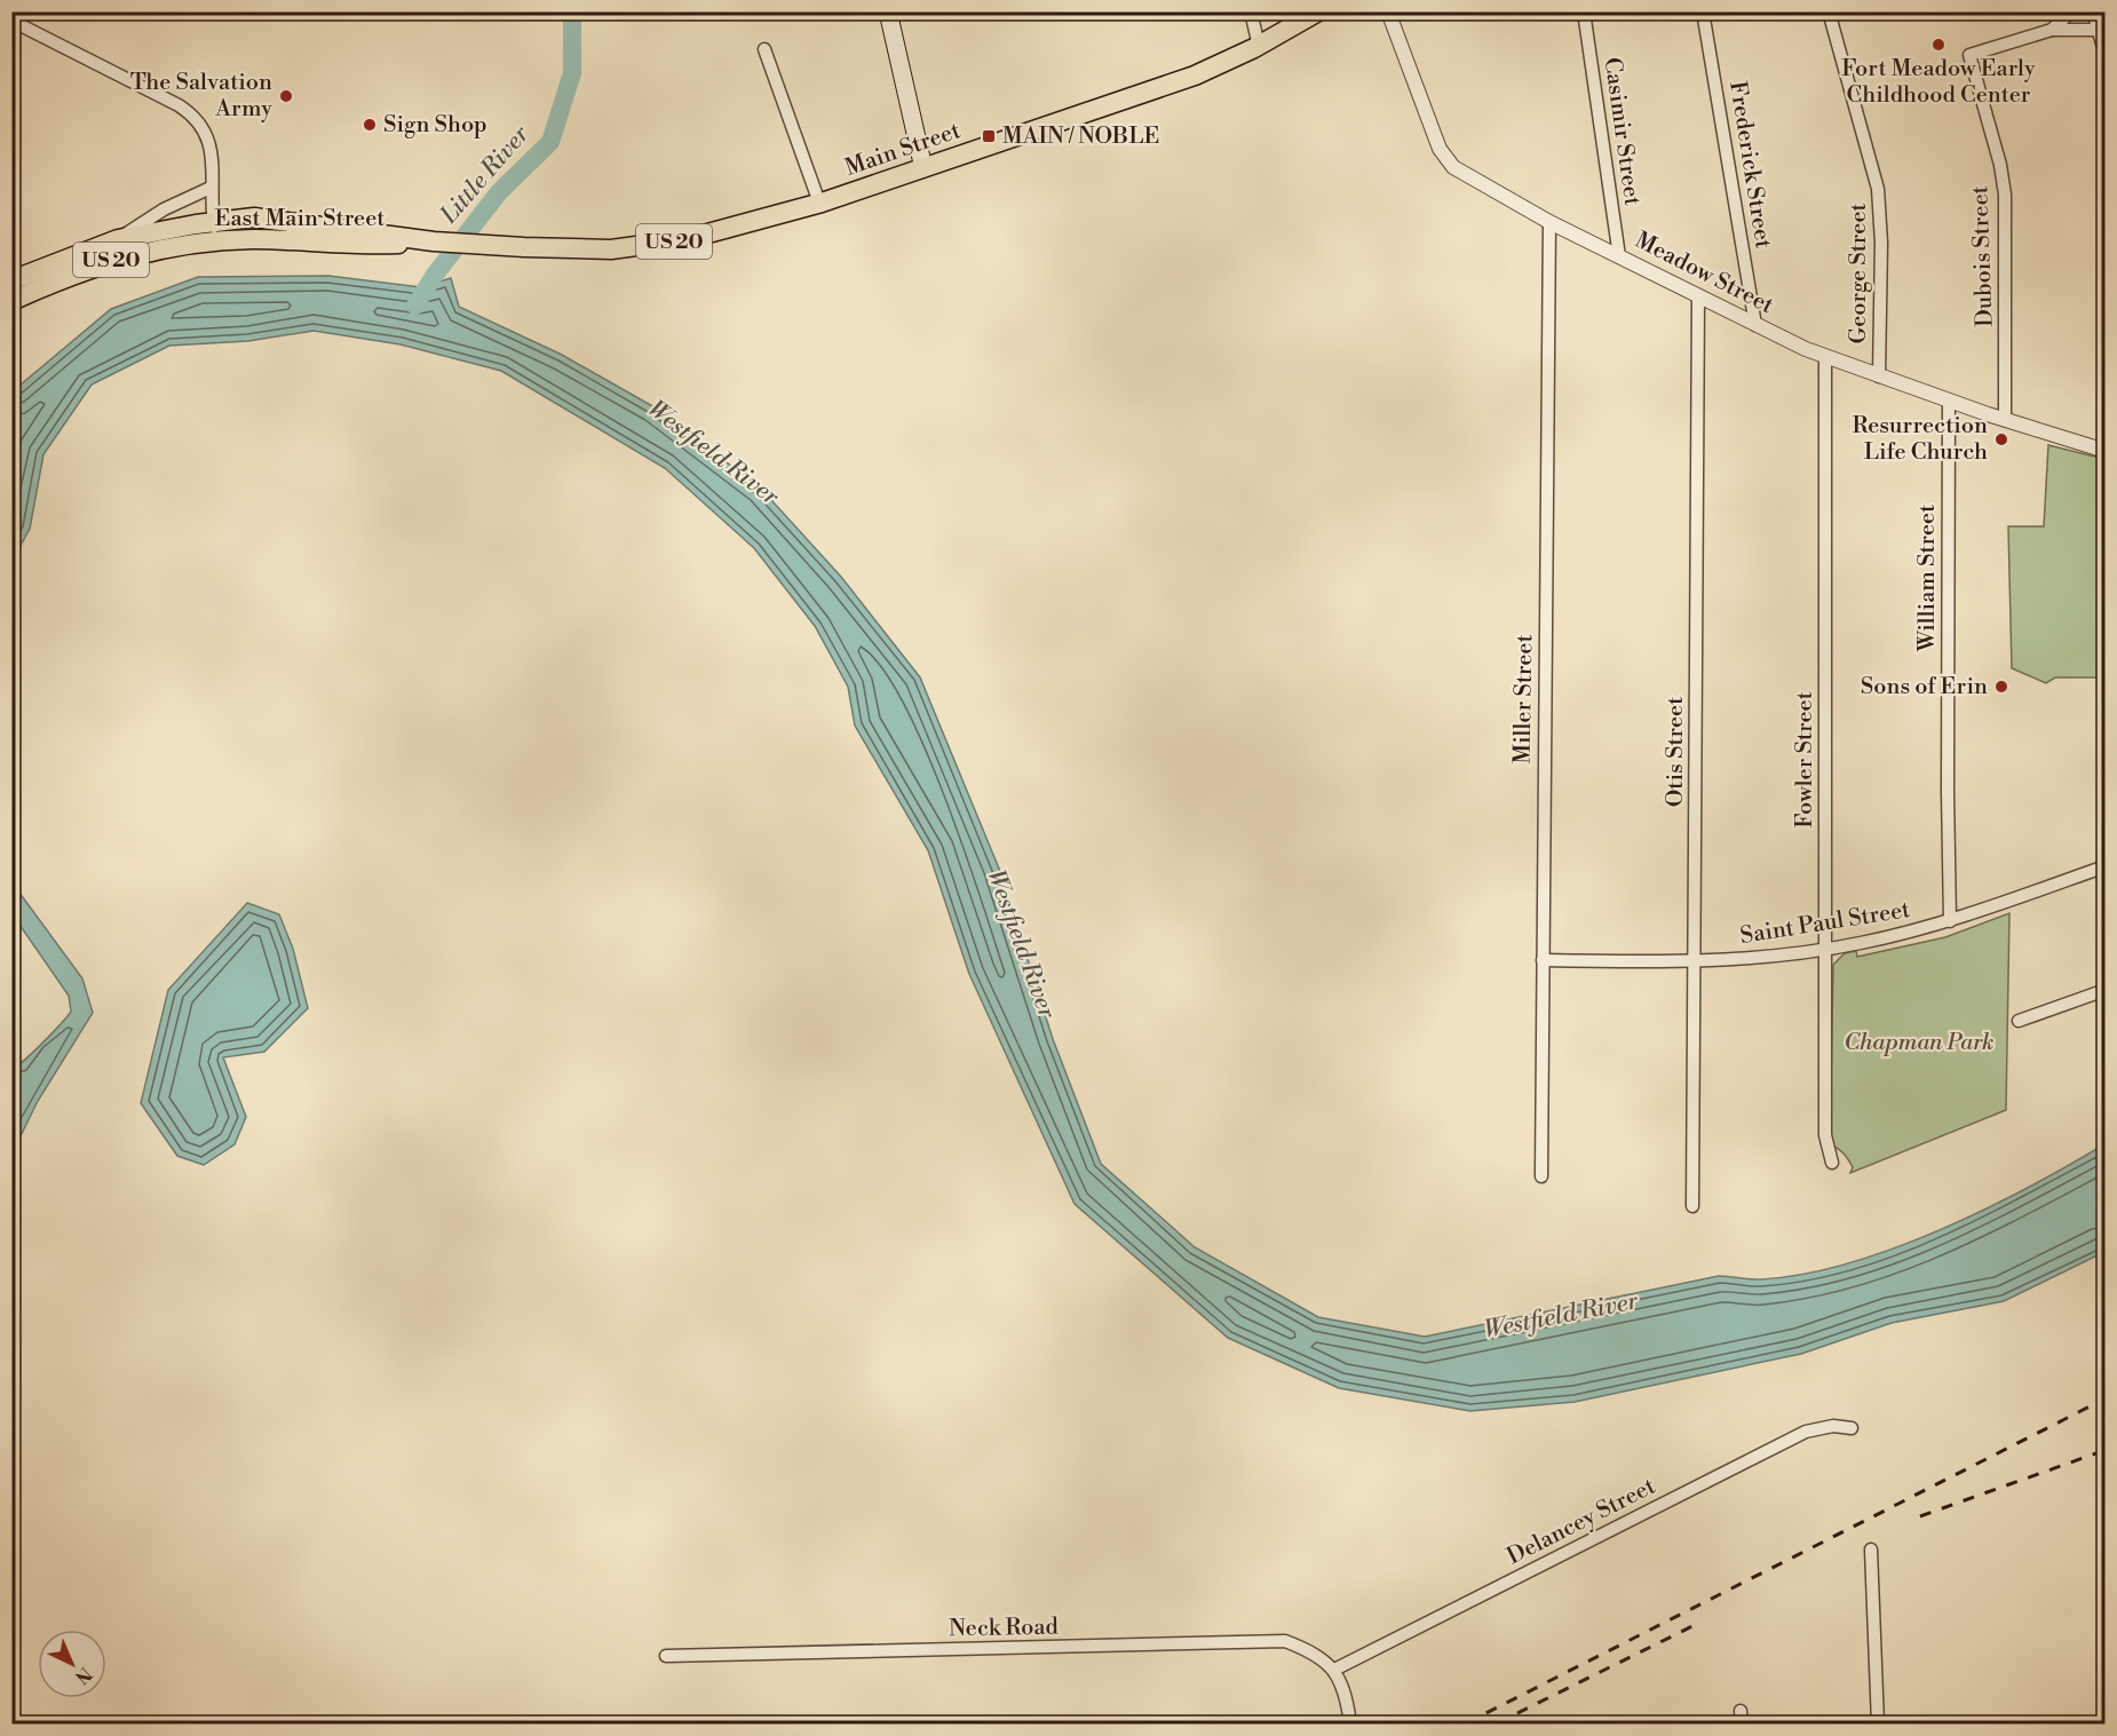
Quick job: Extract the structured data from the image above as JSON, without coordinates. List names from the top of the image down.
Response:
{
  "streets": {
    "main road": ["Main Street", "East Main Street", "US 20"],
    "street": [
      "Casimir Street",
      "Frederick Street",
      "Dubois Street",
      "Meadow Street",
      "George Street",
      "William Street",
      "Miller Street",
      "Otis Street",
      "Fowler Street",
      "Saint Paul Street",
      "Delancey Street",
      "Neck Road"
    ]
  },
  "crossings": [
    ["Casimir Street", "Meadow Street"],
    ["Main Street", "East Main Street"],
    ["Frederick Street", "Meadow Street"],
    ["Dubois Street", "Meadow Street"],
    ["Meadow Street", "George Street"],
    ["Meadow Street", "William Street"],
    ["Meadow Street", "Miller Street"],
    ["Meadow Street", "Otis Street"],
    ["Meadow Street", "Fowler Street"],
    ["William Street", "Saint Paul Street"],
    ["Miller Street", "Saint Paul Street"],
    ["Otis Street", "Saint Paul Street"],
    ["Fowler Street", "Saint Paul Street"],
    ["Delancey Street", "Neck Road"]
  ],
  "water": ["Little River", "Westfield River"],
  "parks": ["Chapman Park"],
  "places": {
    "other": [
      "Fort Meadow Early Childhood Center",
      "The Salvation Army",
      "Sign Shop",
      "Resurrection Life Church",
      "Sons of Erin"
    ],
    "transit": ["MAIN / NOBLE"]
  },
  "north": "bottom right"
}
